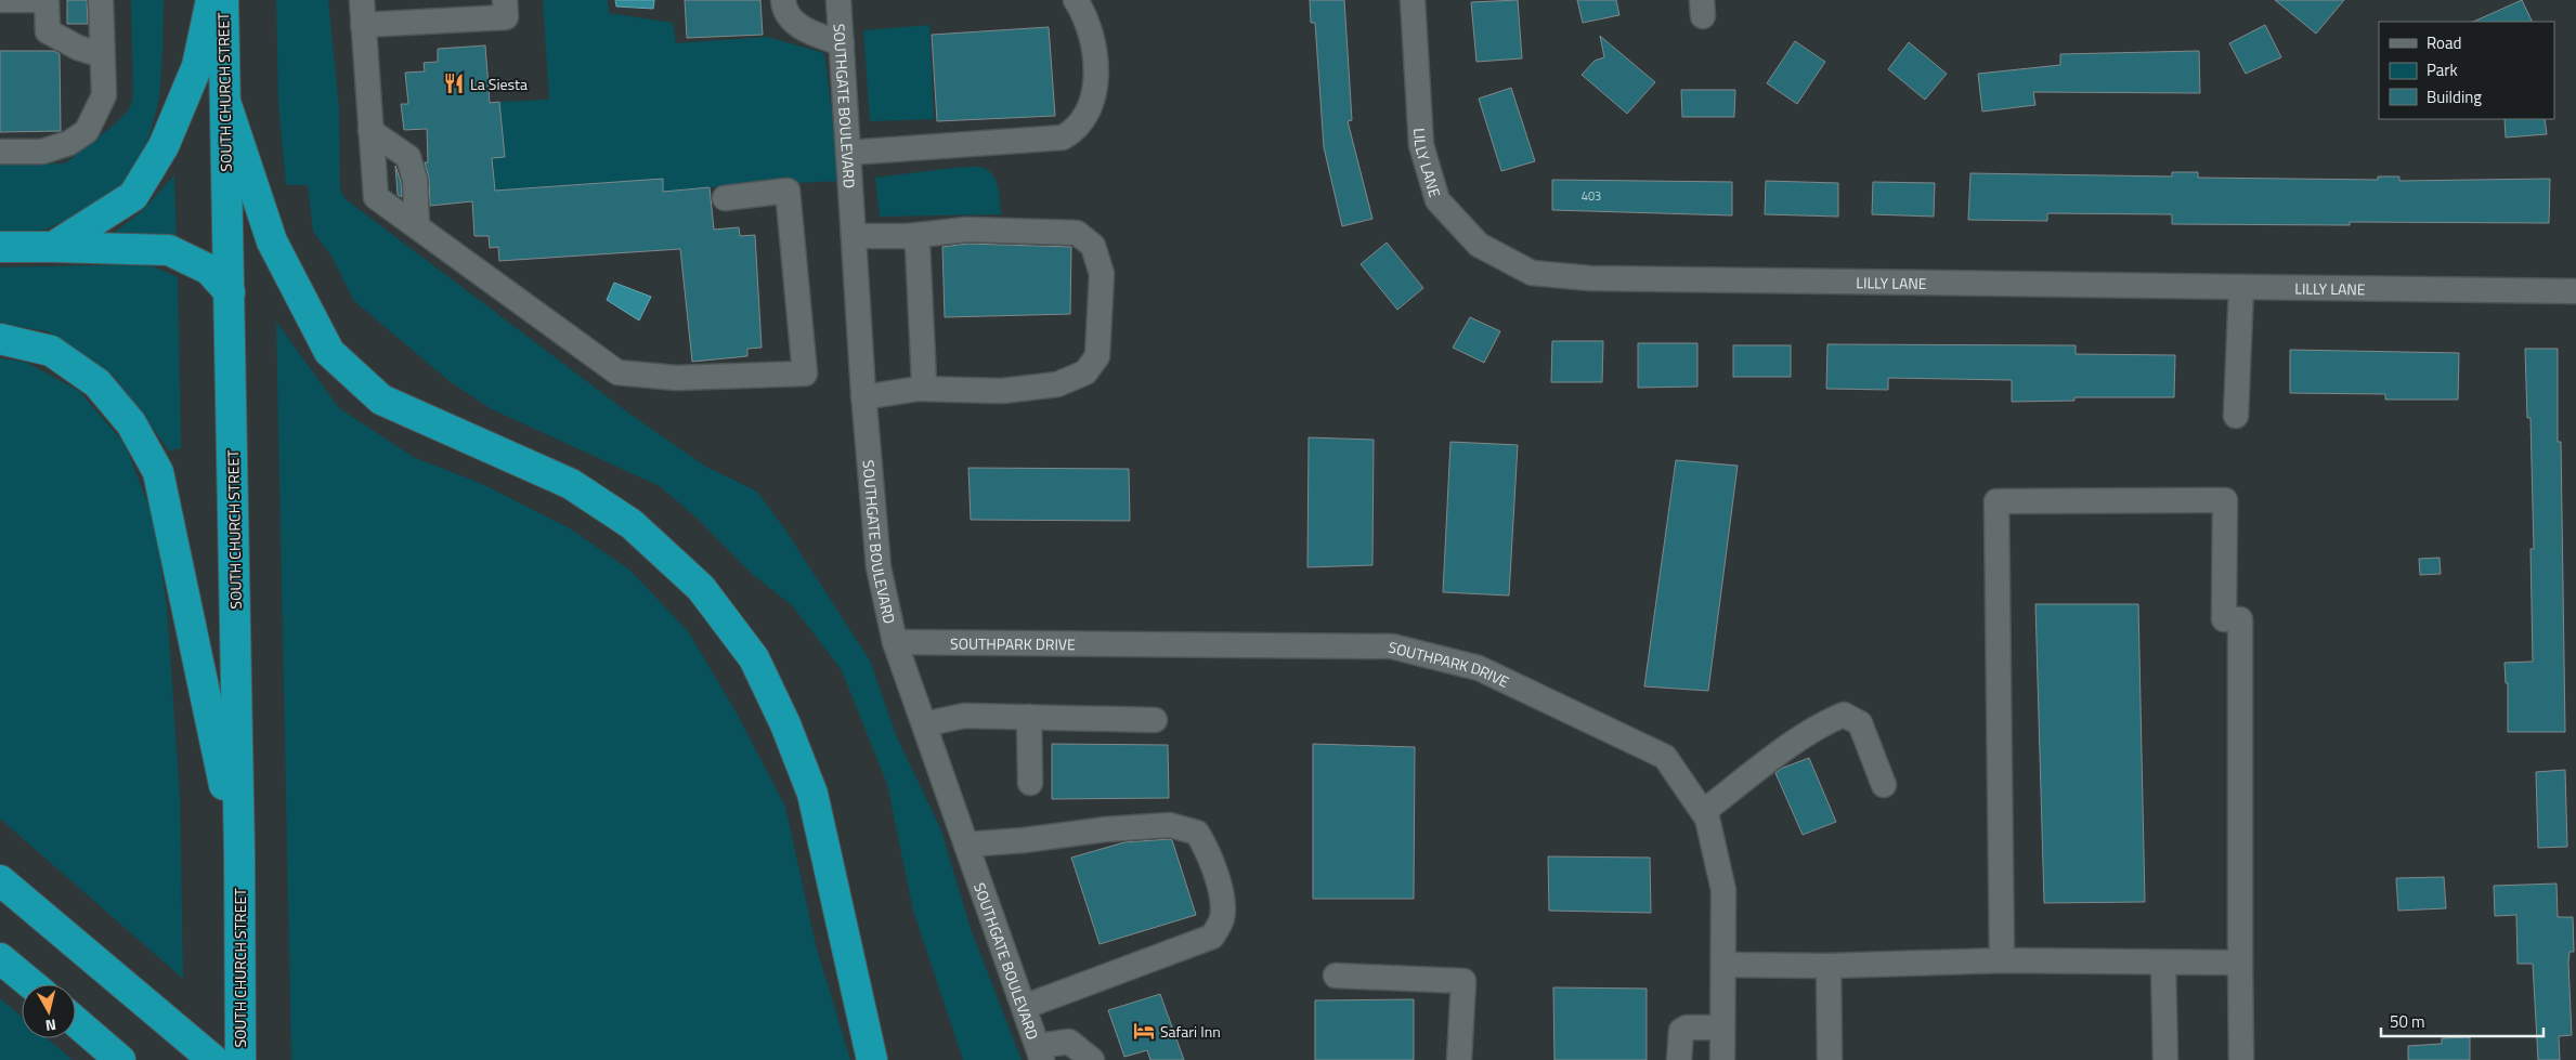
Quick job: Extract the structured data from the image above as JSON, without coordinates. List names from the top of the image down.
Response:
{
  "streets": {
    "highway": ["SOUTH CHURCH STREET"],
    "street": ["SOUTHGATE BOULEVARD", "LILLY LANE", "SOUTHPARK DRIVE"]
  },
  "crossings": [
    ["SOUTHGATE BOULEVARD", "SOUTHPARK DRIVE"]
  ],
  "places": {
    "restaurant": ["La Siesta"],
    "hotel": ["Safari Inn"]
  },
  "house_numbers": ["403"],
  "legend": ["Road", "Park", "Building"],
  "scale_bar": "50 m",
  "north": "bottom"
}
